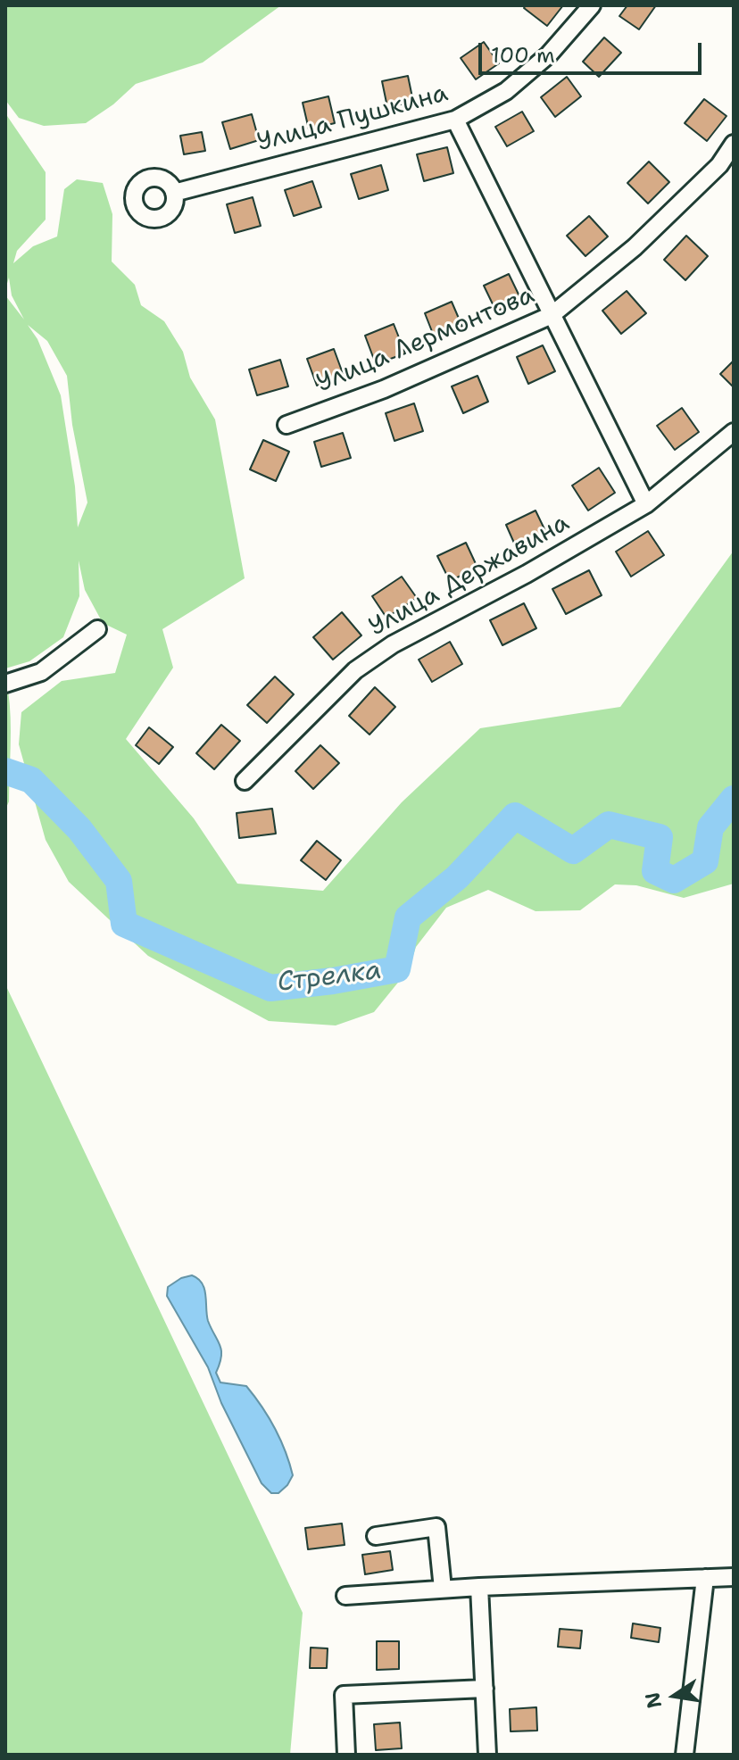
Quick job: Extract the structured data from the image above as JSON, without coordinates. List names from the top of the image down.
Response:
{
  "streets": {
    "street": ["Улица Пушкина", "Улица Лермонтова", "Улица Державина"]
  },
  "water": ["Стрелка"],
  "scale_bar": "100 m",
  "north": "left"
}
